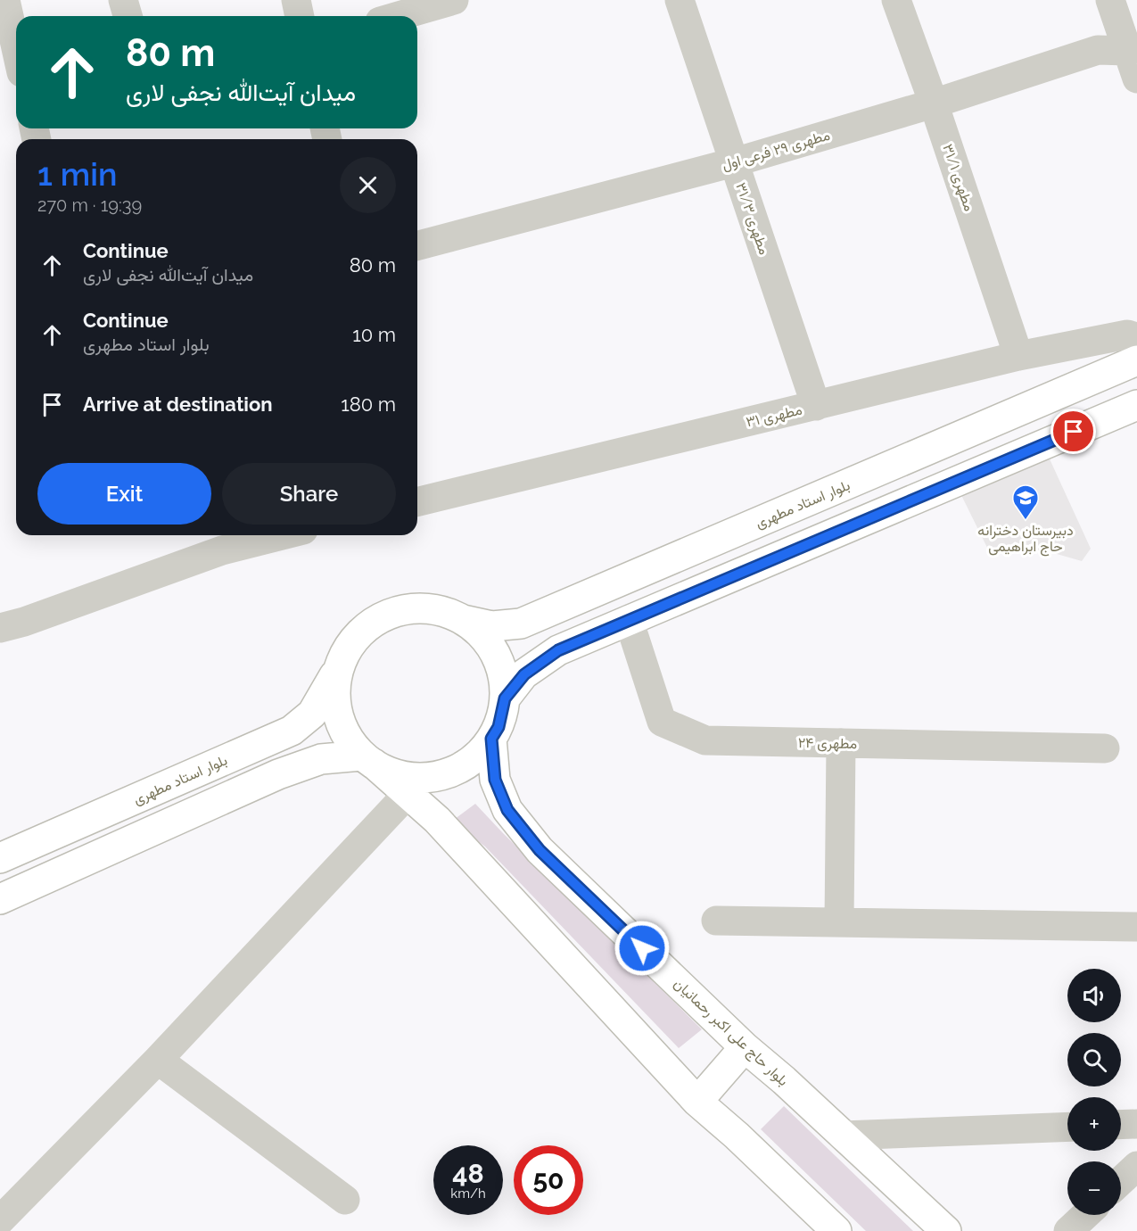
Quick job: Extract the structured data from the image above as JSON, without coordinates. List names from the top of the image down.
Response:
{
  "streets": {
    "main road": ["بلوار استاد مطهری", "بلوار حاج علی اکبر رحمانیان"],
    "street": [
      "مطهری ۲۹ فرعی اول",
      "مطهری ۳۱/۱",
      "مطهری ۳۱/۳",
      "مطهری ۳۱",
      "مطهری ۲۴"
    ]
  },
  "crossings": [
    ["مطهری ۲۹ فرعی اول", "مطهری ۳۱/۱"],
    ["مطهری ۲۹ فرعی اول", "مطهری ۳۱/۳"],
    ["مطهری ۳۱/۱", "مطهری ۳۱"],
    ["مطهری ۳۱/۳", "مطهری ۳۱"],
    ["مطهری ۳۱", "بلوار استاد مطهری"],
    ["بلوار استاد مطهری", "بلوار حاج علی اکبر رحمانیان"]
  ],
  "places": {
    "school or university": ["دبیرستان دخترانه حاج ابراهیمی"]
  },
  "page": {
    "turn": ["80 m", "میدان آیت‌الله نجفی لاری"],
    "heading": ["1 min", "270 m · 19:39"],
    "list": [
      {
        "name": "Continue",
        "note": "میدان آیت‌الله نجفی لاری",
        "value": "80 m"
      },
      {
        "name": "Continue",
        "note": "بلوار استاد مطهری",
        "value": "10 m"
      },
      {
        "name": "Arrive at destination",
        "value": "180 m"
      }
    ],
    "buttons": ["Exit", "Share"],
    "map_buttons": ["+", "−"],
    "speed": "48 km/h",
    "limit": "50"
  }
}
